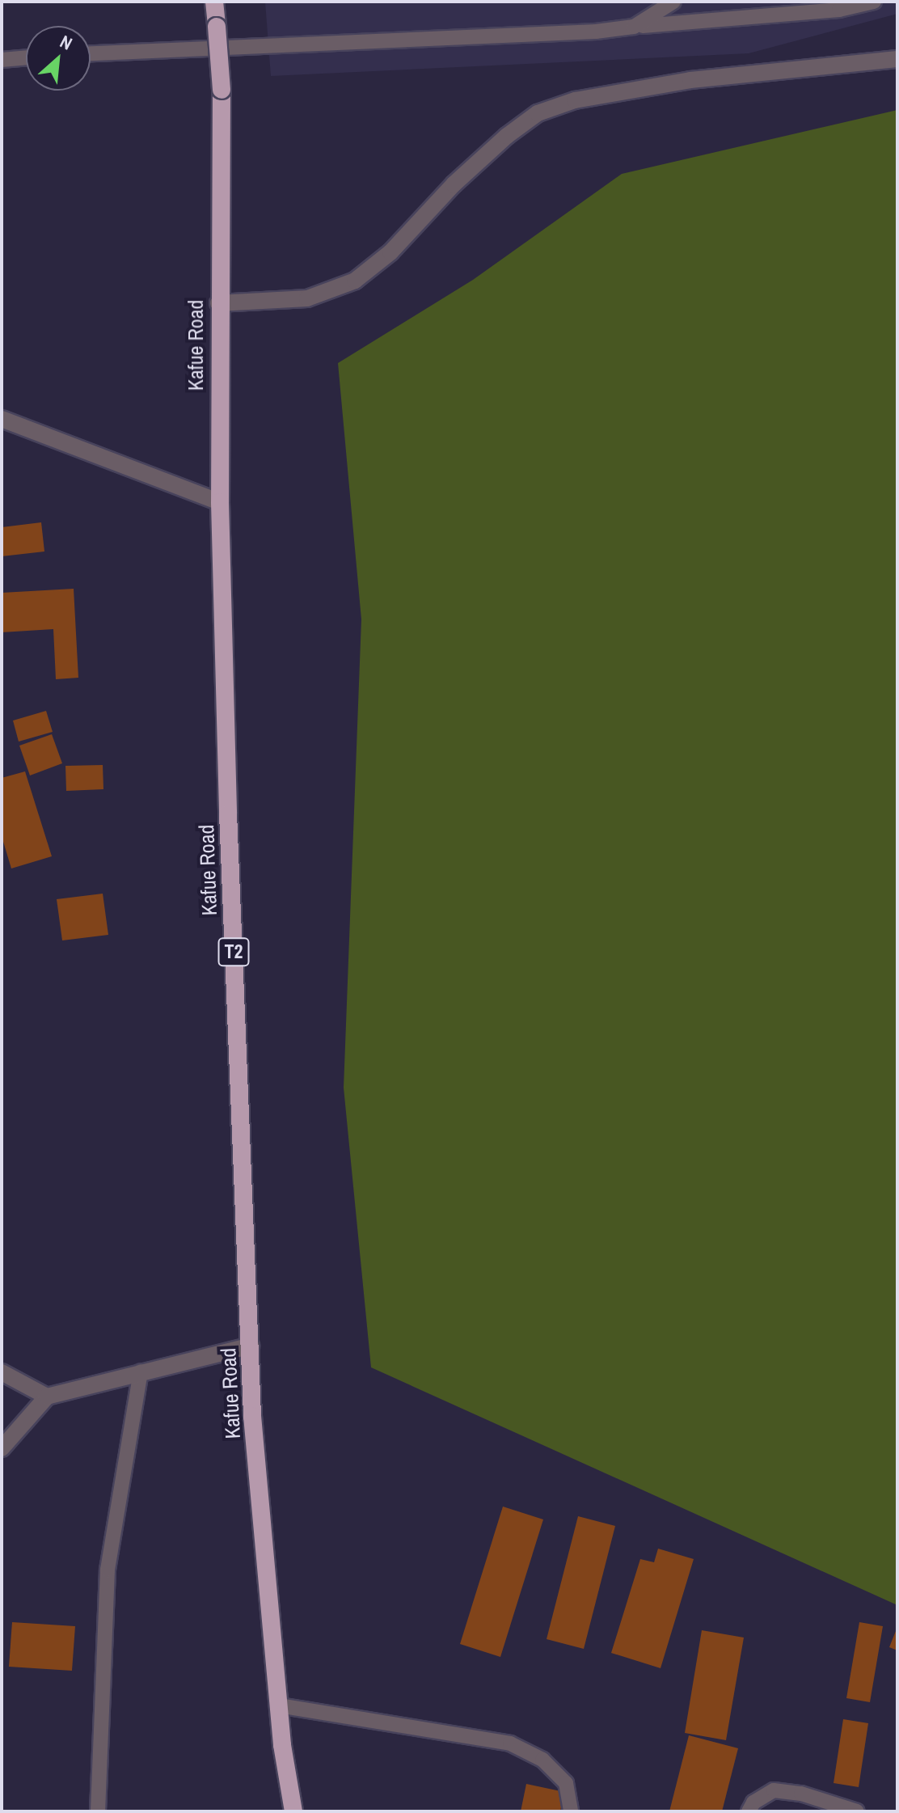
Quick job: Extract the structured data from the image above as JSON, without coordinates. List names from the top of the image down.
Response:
{
  "streets": {
    "highway": ["Kafue Road", "T2"]
  },
  "north": "top right"
}
